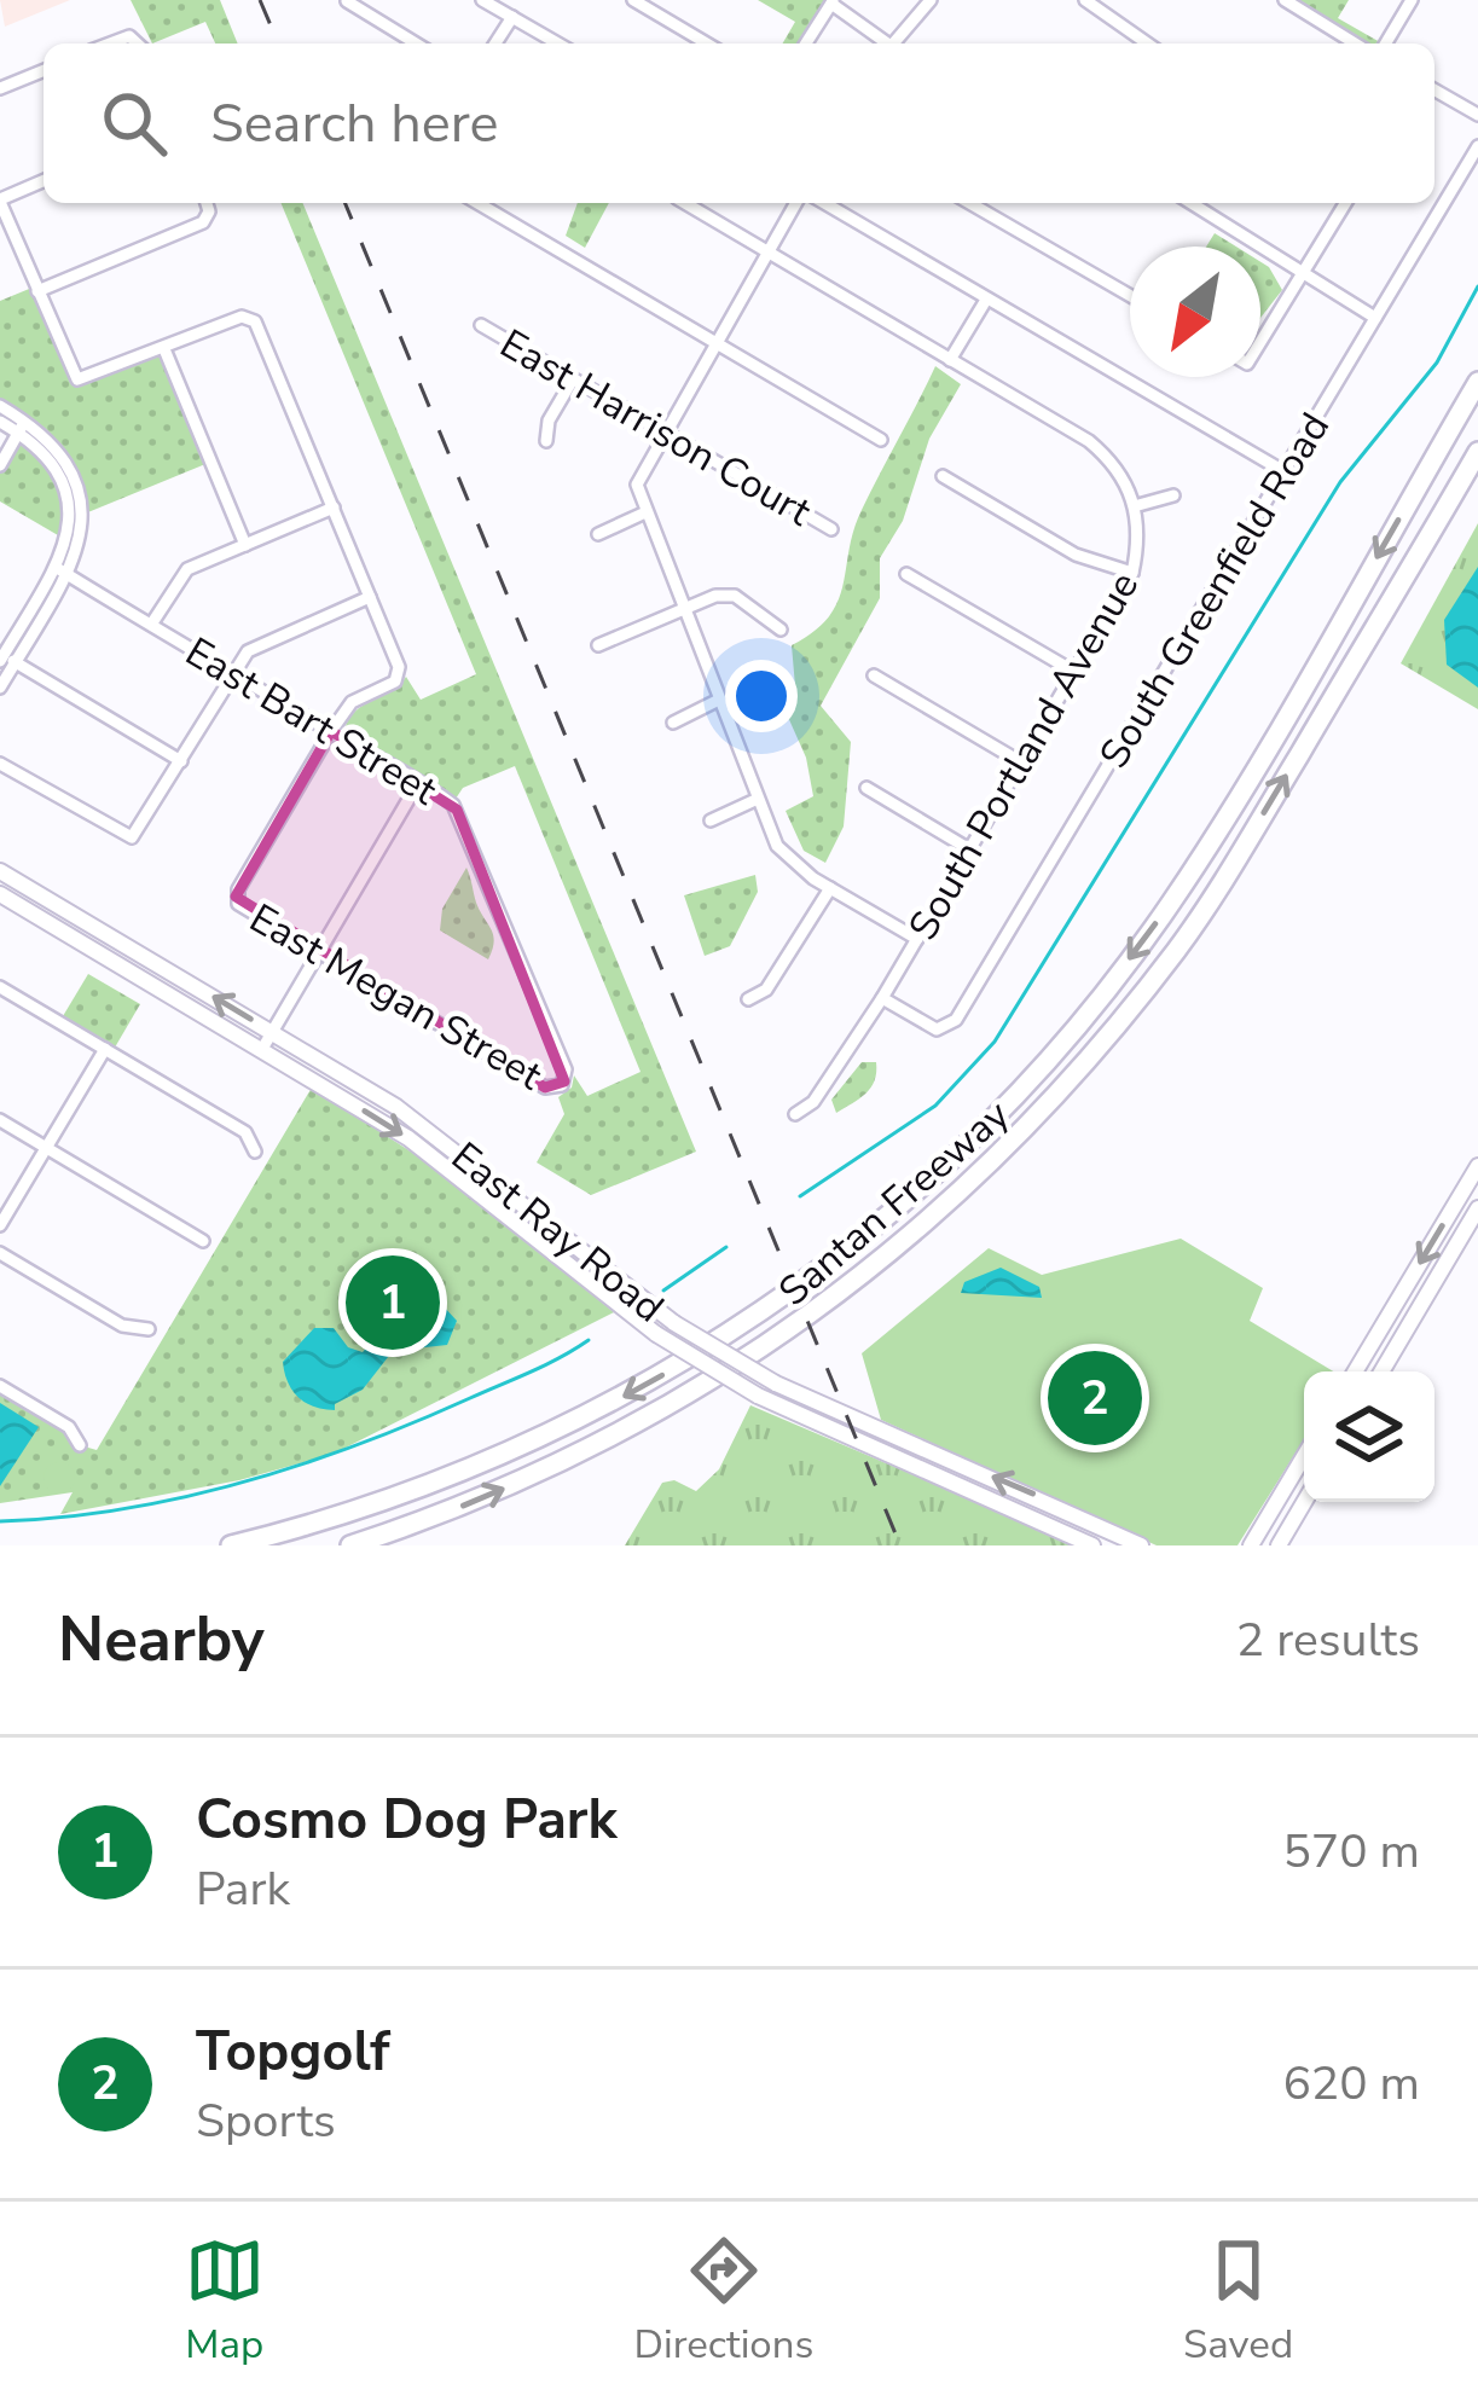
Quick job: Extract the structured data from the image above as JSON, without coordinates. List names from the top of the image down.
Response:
{
  "streets": {
    "highway": ["Santan Freeway"],
    "main road": ["East Ray Road"],
    "street": [
      "East Harrison Court",
      "South Greenfield Road",
      "East Bart Street",
      "South Portland Avenue",
      "East Megan Street"
    ]
  },
  "crossings": [
    ["South Greenfield Road", "South Portland Avenue"],
    ["East Bart Street", "East Megan Street"]
  ],
  "north": "bottom left",
  "page": {
    "search": "Search here",
    "pins": ["1", "2"],
    "heading": ["Nearby", "2 results"],
    "list": [
      {
        "mark": "1",
        "name": "Cosmo Dog Park",
        "note": "Park",
        "value": "570 m"
      },
      {
        "mark": "2",
        "name": "Topgolf",
        "note": "Sports",
        "value": "620 m"
      }
    ],
    "nav": ["Map", "Directions", "Saved"]
  }
}
